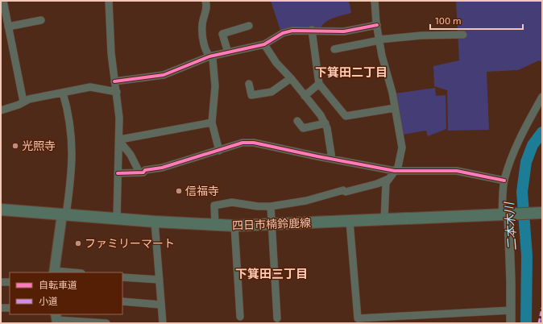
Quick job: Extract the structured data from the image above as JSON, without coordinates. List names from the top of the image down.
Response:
{
  "streets": {
    "main road": ["四日市楠鈴鹿線"]
  },
  "districts": ["下箕田二丁目", "下箕田三丁目"],
  "water": ["二本木川"],
  "places": ["光照寺", "信福寺", "ファミリーマート"],
  "legend": ["自転車道", "小道"],
  "scale_bar": "100 m"
}
